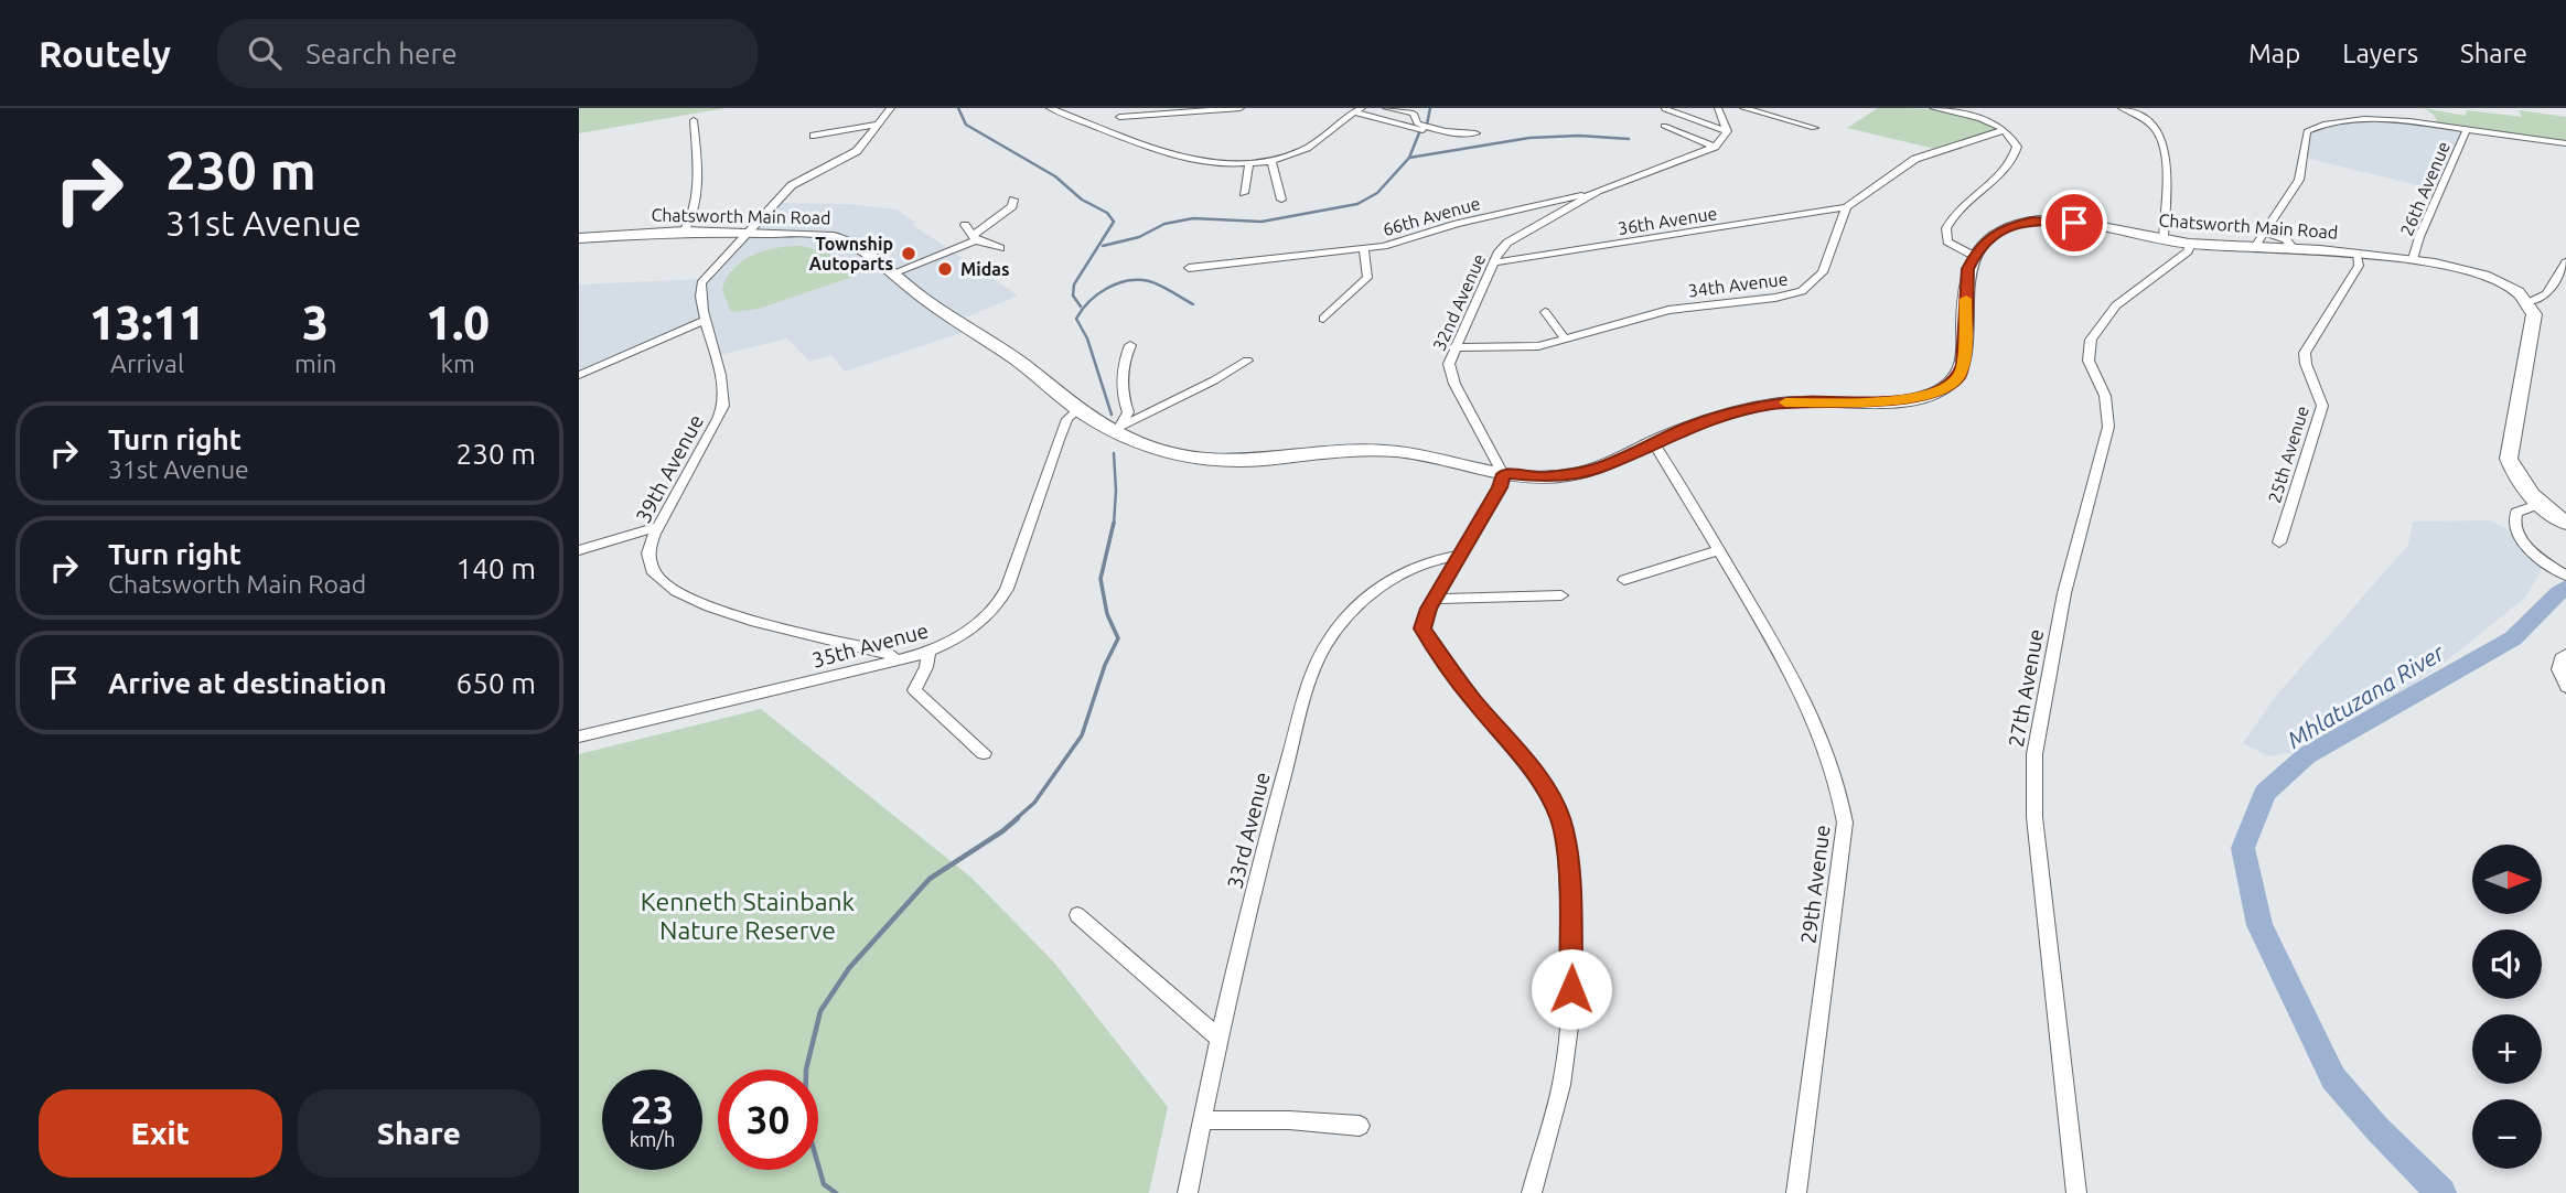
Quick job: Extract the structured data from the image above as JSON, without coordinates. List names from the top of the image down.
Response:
{
  "streets": {
    "street": [
      "26th Avenue",
      "Chatsworth Main Road",
      "66th Avenue",
      "36th Avenue",
      "34th Avenue",
      "32nd Avenue",
      "25th Avenue",
      "39th Avenue",
      "35th Avenue",
      "27th Avenue",
      "33rd Avenue",
      "29th Avenue"
    ]
  },
  "crossings": [
    ["26th Avenue", "Chatsworth Main Road"],
    ["Chatsworth Main Road", "32nd Avenue"],
    ["Chatsworth Main Road", "25th Avenue"],
    ["Chatsworth Main Road", "39th Avenue"],
    ["Chatsworth Main Road", "35th Avenue"],
    ["Chatsworth Main Road", "27th Avenue"],
    ["Chatsworth Main Road", "29th Avenue"],
    ["66th Avenue", "32nd Avenue"],
    ["36th Avenue", "34th Avenue"],
    ["36th Avenue", "32nd Avenue"],
    ["34th Avenue", "32nd Avenue"],
    ["39th Avenue", "35th Avenue"]
  ],
  "water": ["Mhlatuzana River"],
  "parks": ["Kenneth Stainbank Nature Reserve"],
  "places": ["Township Autoparts", "Midas"],
  "north": "right",
  "page": {
    "header": "Routely",
    "search": "Search here",
    "nav": ["Map", "Layers", "Share"],
    "turn": ["230 m", "31st Avenue"],
    "eta": [
      "13:11",
      "Arrival",
      "3",
      "min",
      "1.0",
      "km"
    ],
    "list": [
      {
        "name": "Turn right",
        "note": "31st Avenue",
        "value": "230 m"
      },
      {
        "name": "Turn right",
        "note": "Chatsworth Main Road",
        "value": "140 m"
      },
      {
        "name": "Arrive at destination",
        "value": "650 m"
      }
    ],
    "map_buttons": ["+", "−"],
    "speed": "23 km/h",
    "limit": "30",
    "buttons": ["Exit", "Share"]
  }
}
